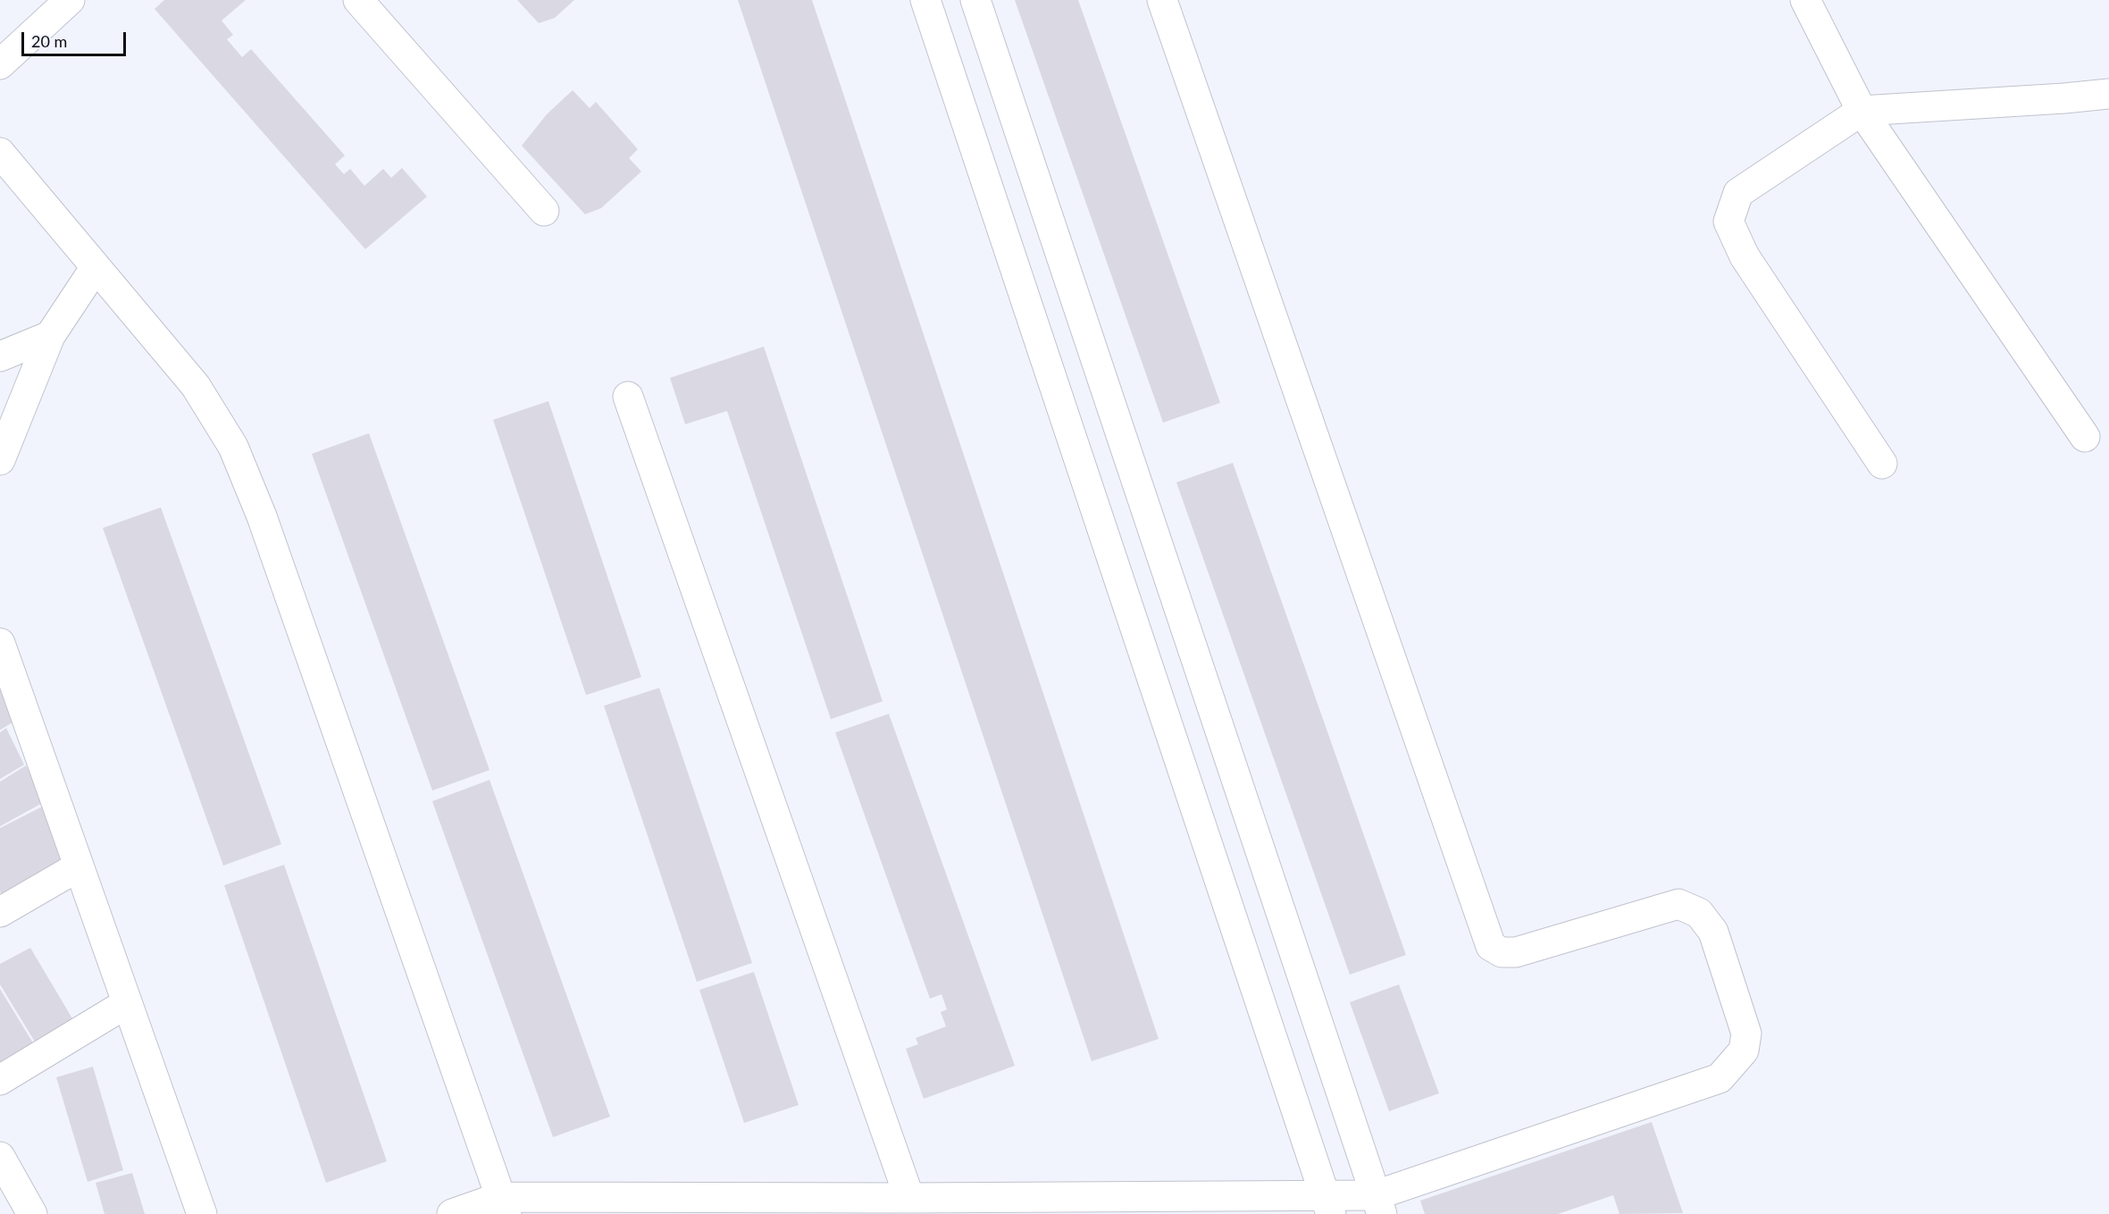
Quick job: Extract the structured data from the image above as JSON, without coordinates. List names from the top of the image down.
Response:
{
  "scale_bar": "20 m"
}
